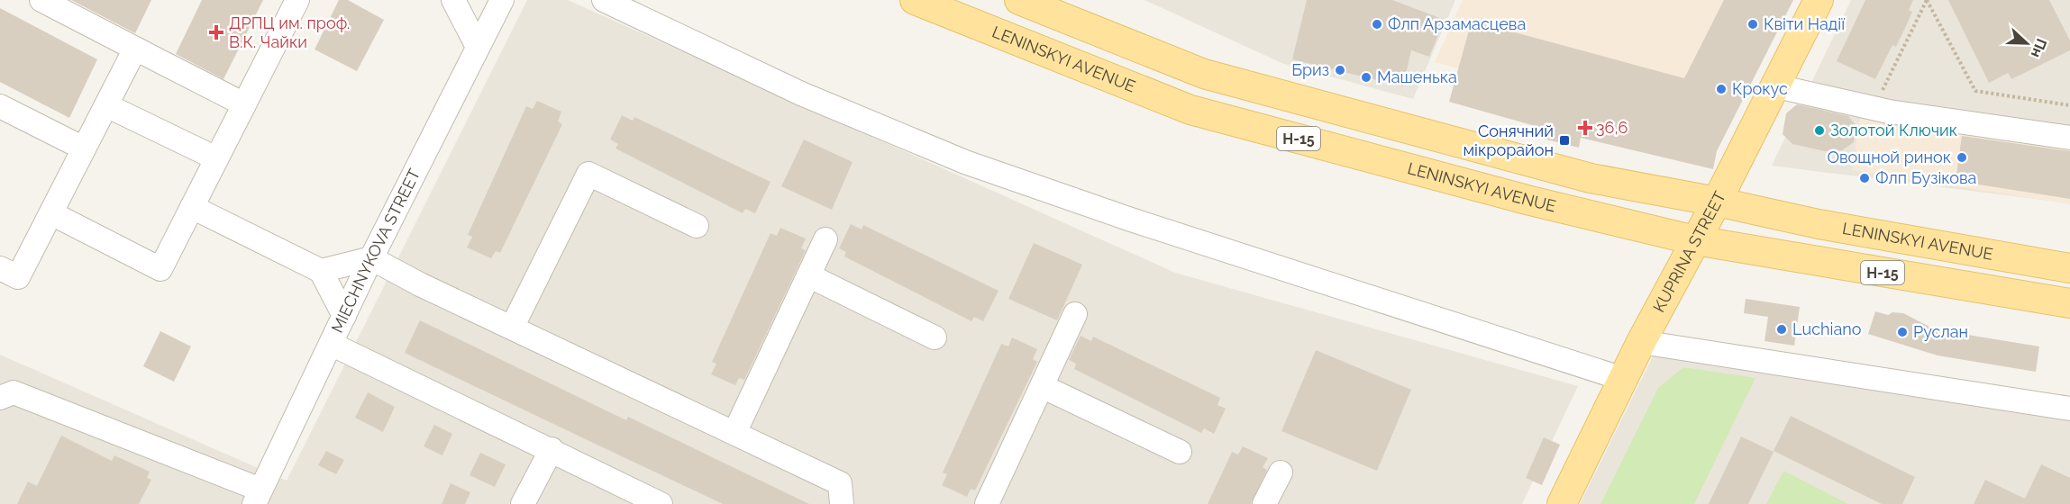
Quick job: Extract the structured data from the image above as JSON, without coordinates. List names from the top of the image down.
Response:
{
  "streets": {
    "main road": ["LENINSKYI AVENUE", "Н-15", "KUPRINA STREET"],
    "street": ["MIECHNYKOVA STREET"]
  },
  "crossings": [
    ["LENINSKYI AVENUE", "KUPRINA STREET"]
  ],
  "places": {
    "other": [
      "Флп Арзамасцева",
      "Квіти Надії",
      "Бриз",
      "Машенька",
      "Крокус",
      "Золотой Ключик",
      "Овощной ринок",
      "Флп Бузікова",
      "Luchiano",
      "Руслан"
    ],
    "health": ["ДРПЦ им. проф. В.К. Чайки", "36,6"],
    "transit": ["Сонячний мікрорайон"]
  },
  "north": "right"
}
